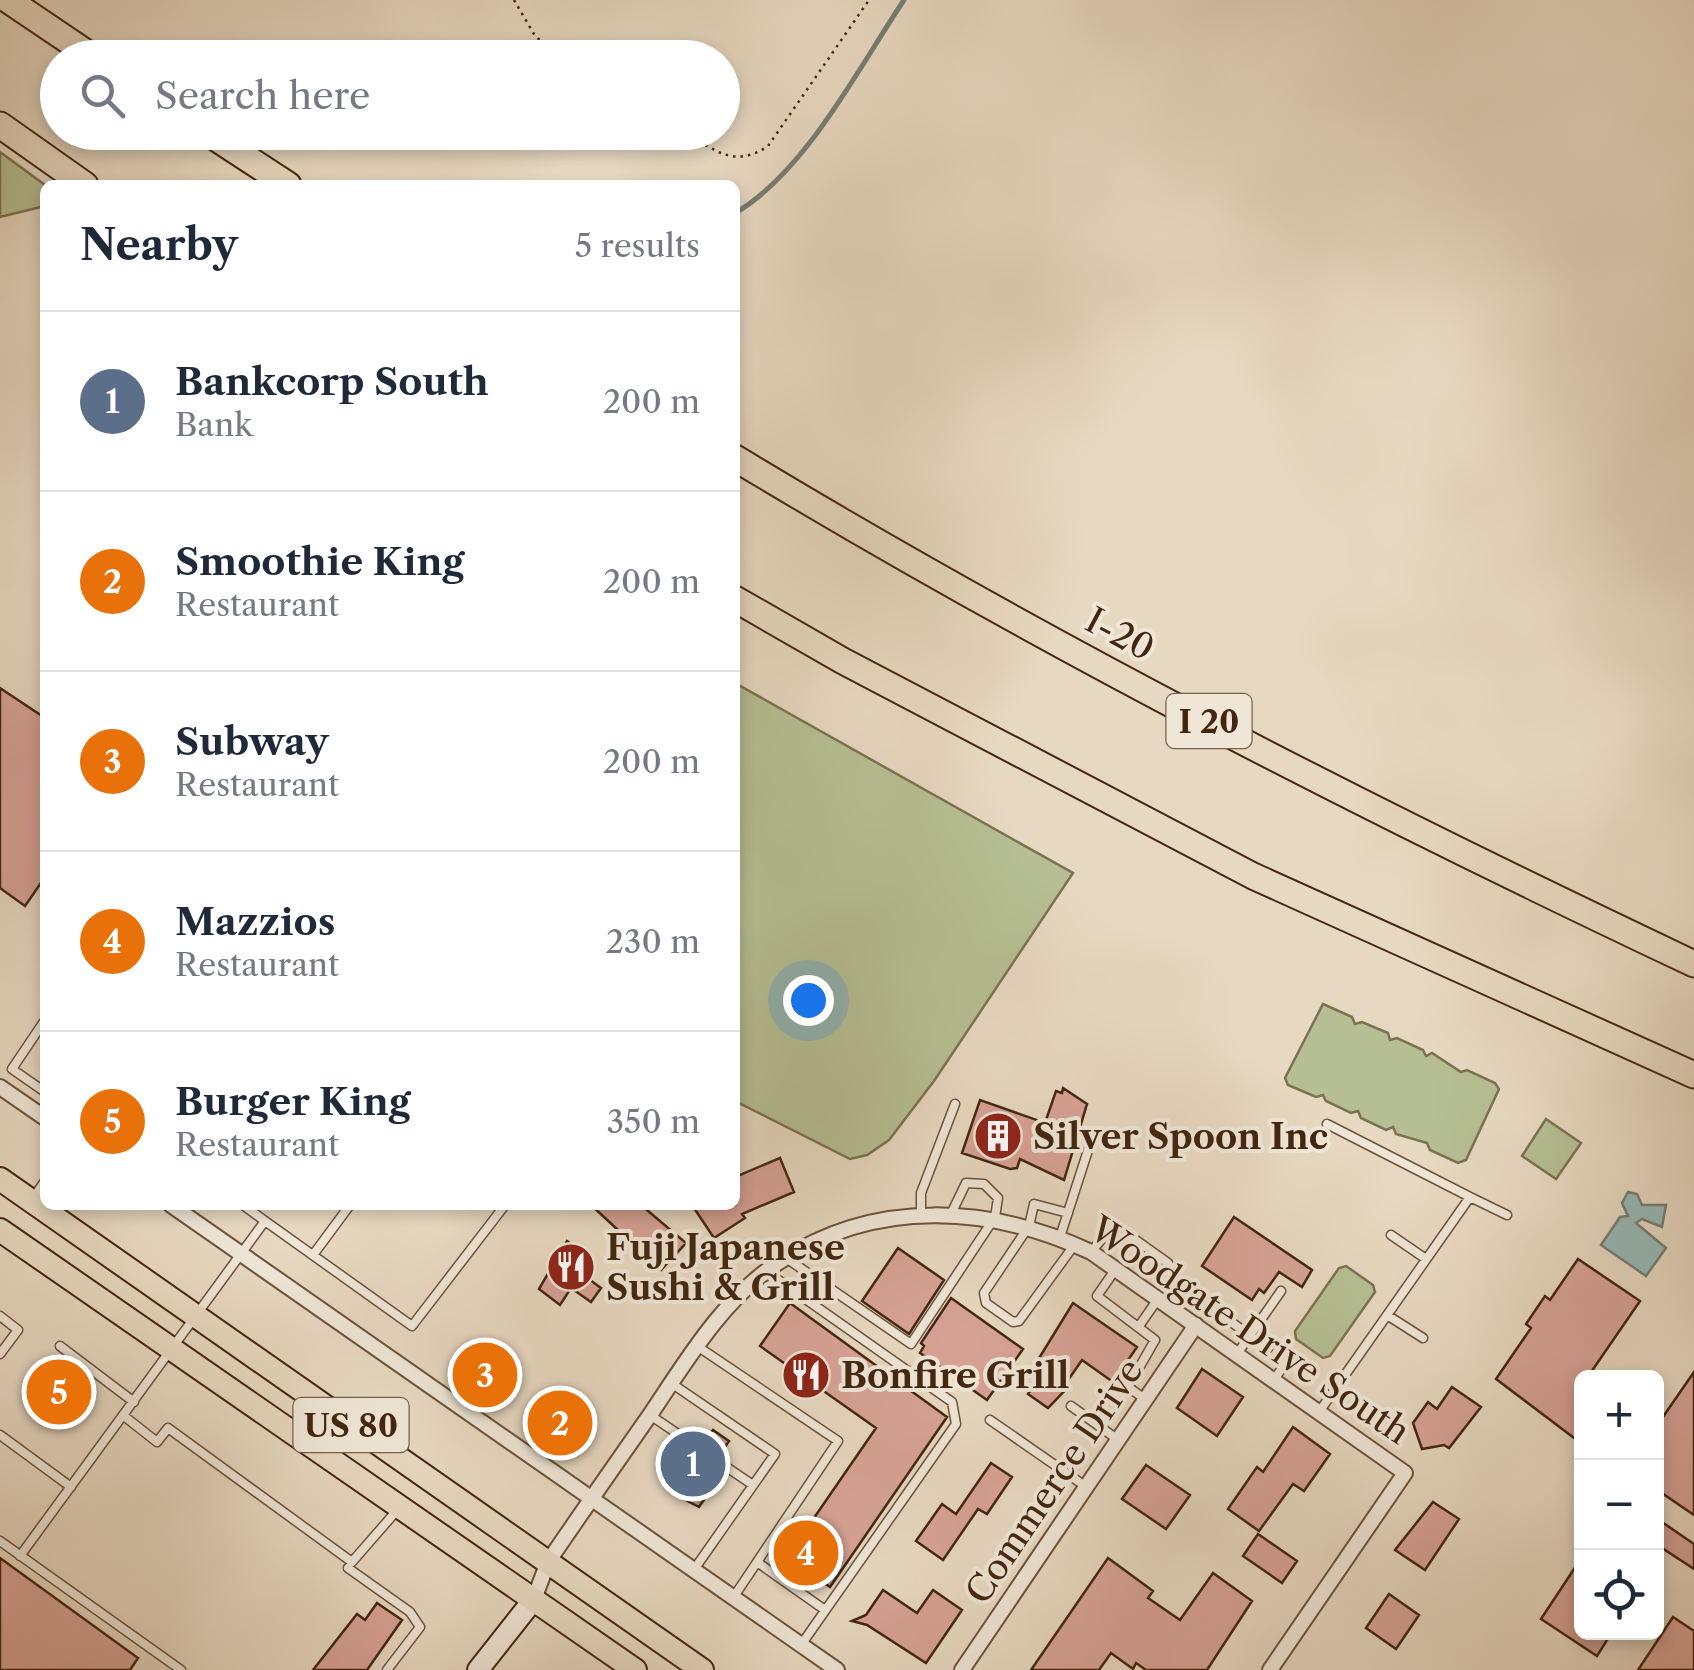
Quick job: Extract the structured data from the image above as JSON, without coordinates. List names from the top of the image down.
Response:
{
  "streets": {
    "highway": ["I-20", "I 20"],
    "main road": ["US 80"],
    "street": ["Woodgate Drive South", "Commerce Drive"]
  },
  "crossings": [
    ["Woodgate Drive South", "US 80"],
    ["Woodgate Drive South", "Commerce Drive"]
  ],
  "places": {
    "building": ["Silver Spoon Inc"],
    "restaurant": ["Fuji Japanese Sushi & Grill", "Bonfire Grill"]
  },
  "page": {
    "search": "Search here",
    "heading": ["Nearby", "5 results"],
    "list": [
      {
        "mark": "1",
        "name": "Bankcorp South",
        "note": "Bank",
        "value": "200 m"
      },
      {
        "mark": "2",
        "name": "Smoothie King",
        "note": "Restaurant",
        "value": "200 m"
      },
      {
        "mark": "3",
        "name": "Subway",
        "note": "Restaurant",
        "value": "200 m"
      },
      {
        "mark": "4",
        "name": "Mazzios",
        "note": "Restaurant",
        "value": "230 m"
      },
      {
        "mark": "5",
        "name": "Burger King",
        "note": "Restaurant",
        "value": "350 m"
      }
    ],
    "pins": [
      "3",
      "5",
      "2",
      "1",
      "4"
    ],
    "map_buttons": ["+", "−"]
  }
}
